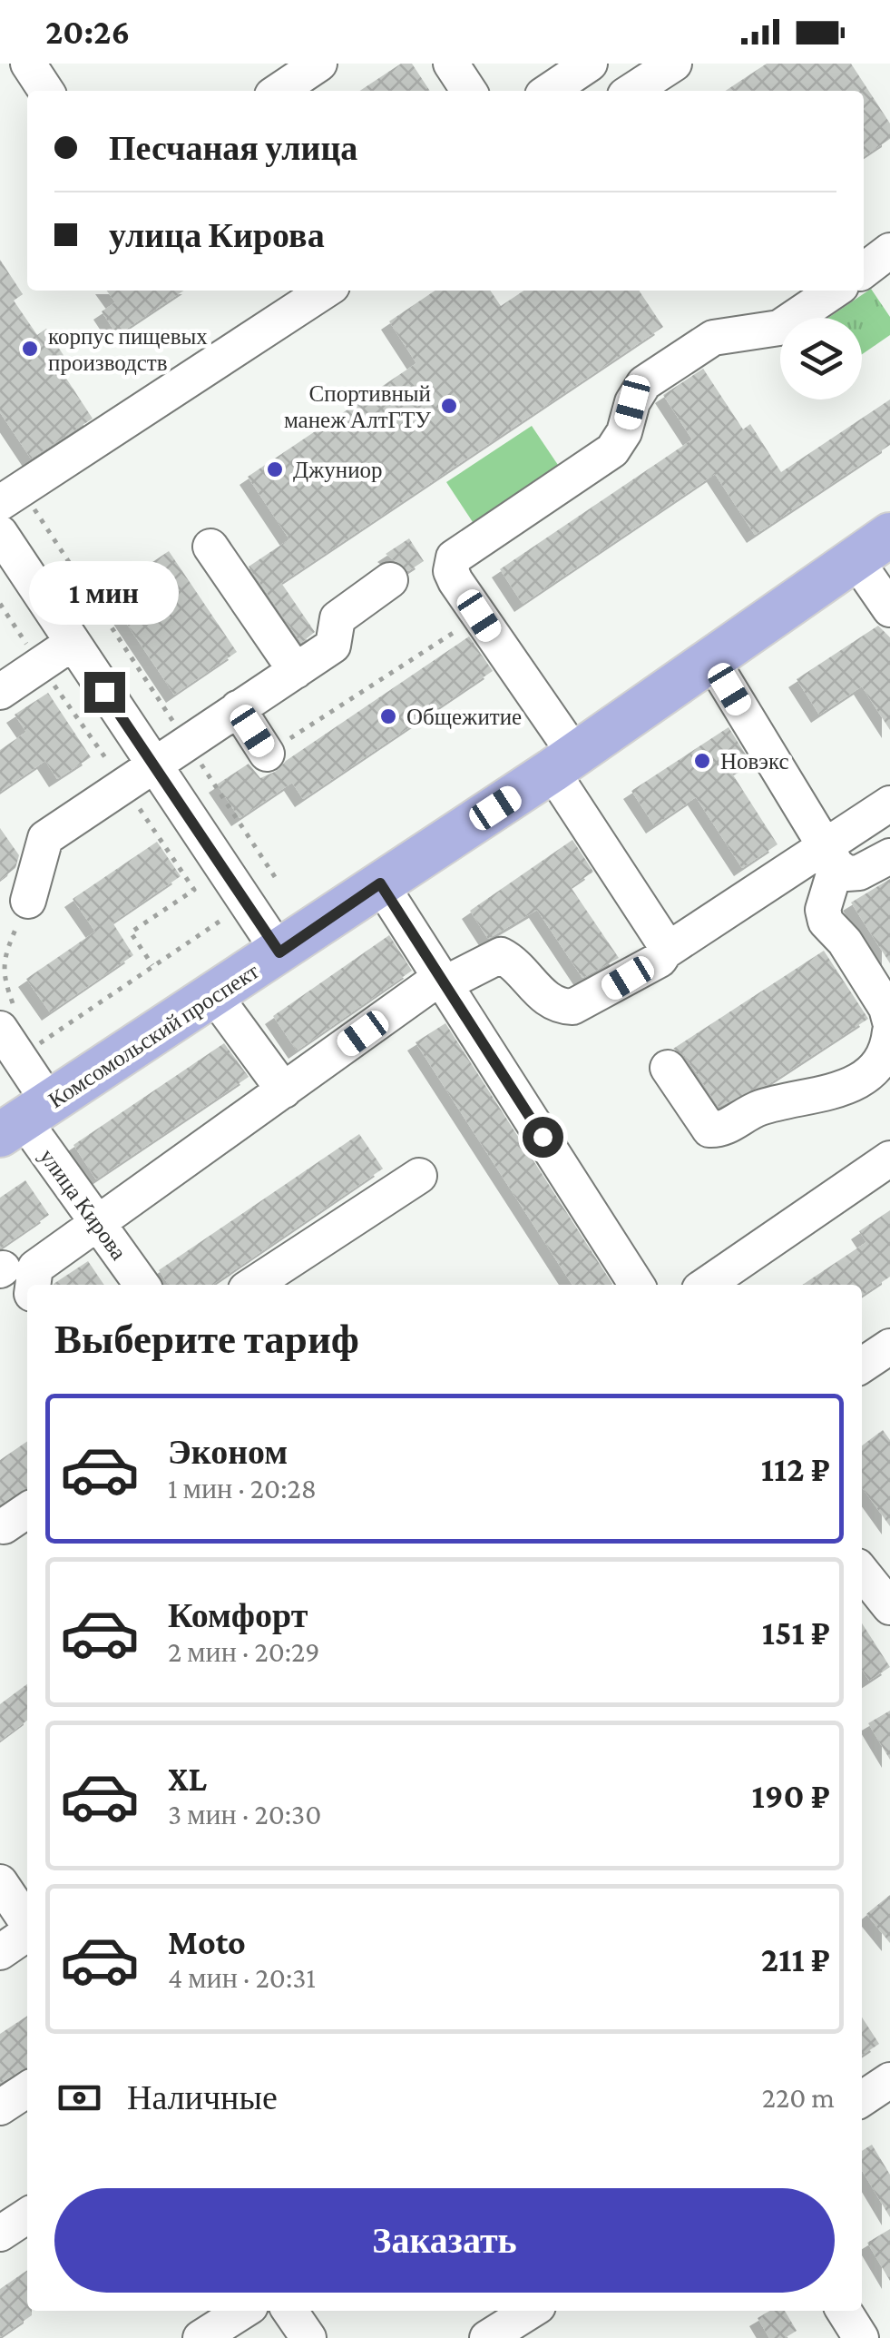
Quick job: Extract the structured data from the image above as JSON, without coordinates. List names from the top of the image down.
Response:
{
  "streets": {
    "main road": ["Комсомольский проспект"],
    "street": ["улица Кирова"]
  },
  "crossings": [
    ["Комсомольский проспект", "улица Кирова"]
  ],
  "places": [
    "корпус пищевых производств",
    "Спортивный манеж АлтГТУ",
    "Джуниор",
    "Общежитие",
    "Новэкс"
  ],
  "page": {
    "status": "20:26",
    "banner": ["Песчаная улица", "улица Кирова"],
    "bubble": "1 мин",
    "heading": "Выберите тариф",
    "list": [
      {
        "name": "Эконом",
        "note": "1 мин · 20:28",
        "value": "112 ₽"
      },
      {
        "name": "Комфорт",
        "note": "2 мин · 20:29",
        "value": "151 ₽"
      },
      {
        "name": "XL",
        "note": "3 мин · 20:30",
        "value": "190 ₽"
      },
      {
        "name": "Moto",
        "note": "4 мин · 20:31",
        "value": "211 ₽"
      }
    ],
    "pay": ["Наличные", "220 m"],
    "buttons": "Заказать"
  }
}
